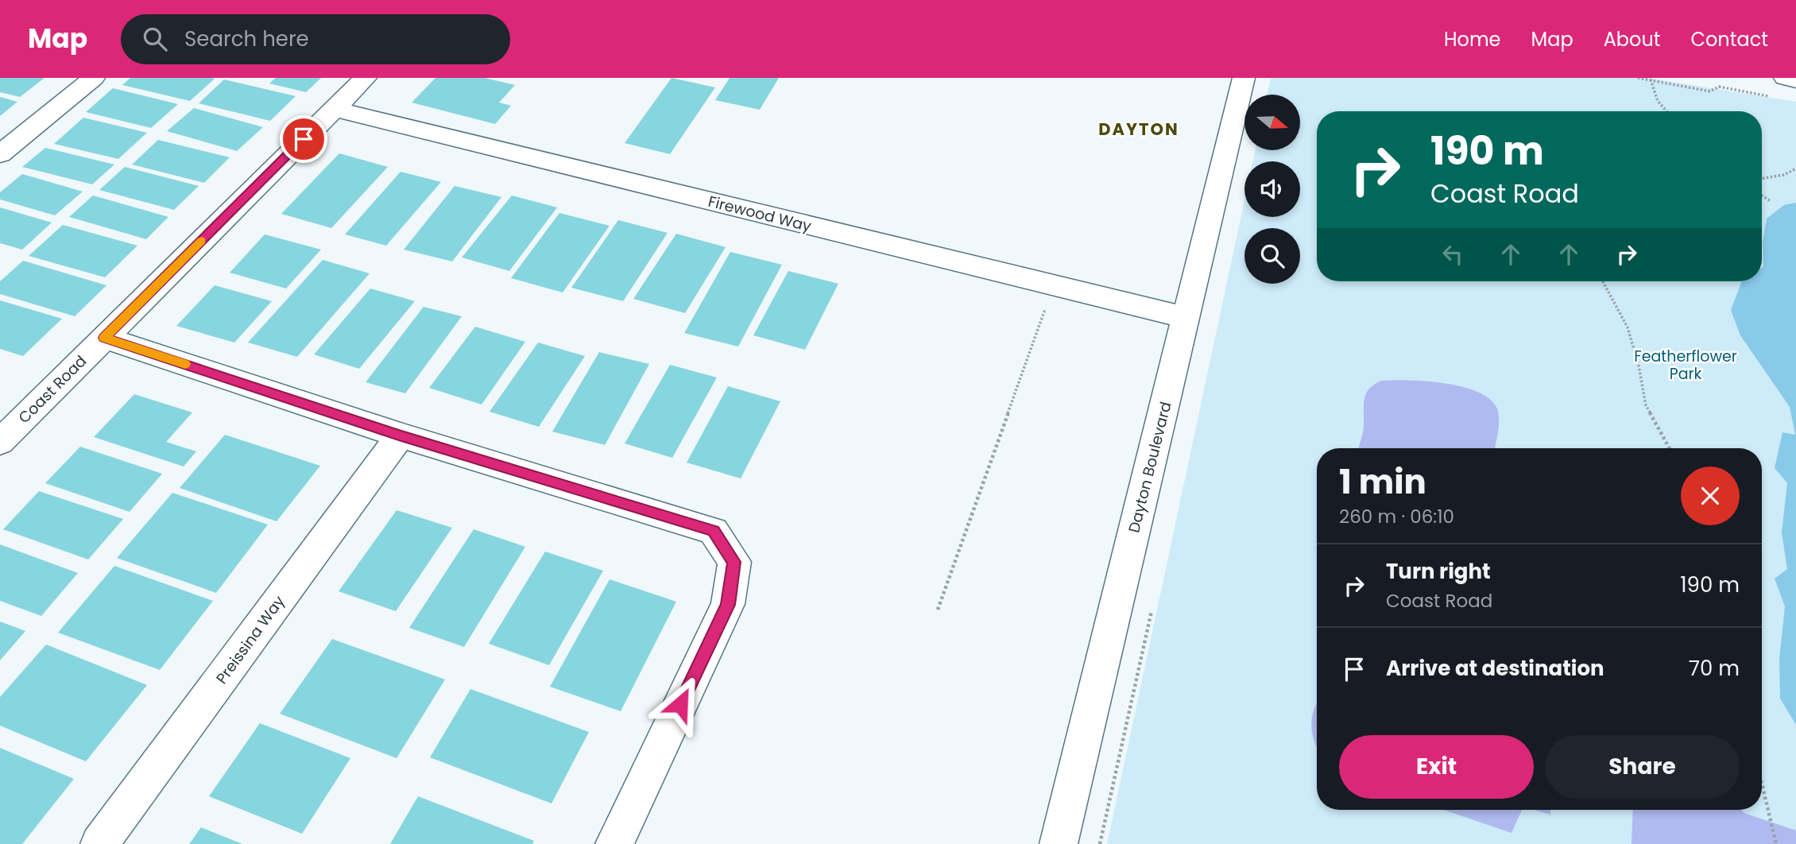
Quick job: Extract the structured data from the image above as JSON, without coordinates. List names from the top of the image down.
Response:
{
  "streets": {
    "street": [
      "Firewood Way",
      "Coast Road",
      "Dayton Boulevard",
      "Preissina Way"
    ]
  },
  "crossings": [
    ["Firewood Way", "Coast Road"],
    ["Firewood Way", "Dayton Boulevard"]
  ],
  "districts": ["DAYTON"],
  "parks": ["Featherflower Park"],
  "north": "right",
  "page": {
    "header": "Map",
    "search": "Search here",
    "nav": [
      "Home",
      "Map",
      "About",
      "Contact"
    ],
    "turn": ["190 m", "Coast Road"],
    "heading": ["1 min", "260 m · 06:10"],
    "list": [
      {
        "name": "Turn right",
        "note": "Coast Road",
        "value": "190 m"
      },
      {
        "name": "Arrive at destination",
        "value": "70 m"
      }
    ],
    "buttons": ["Exit", "Share"]
  }
}
